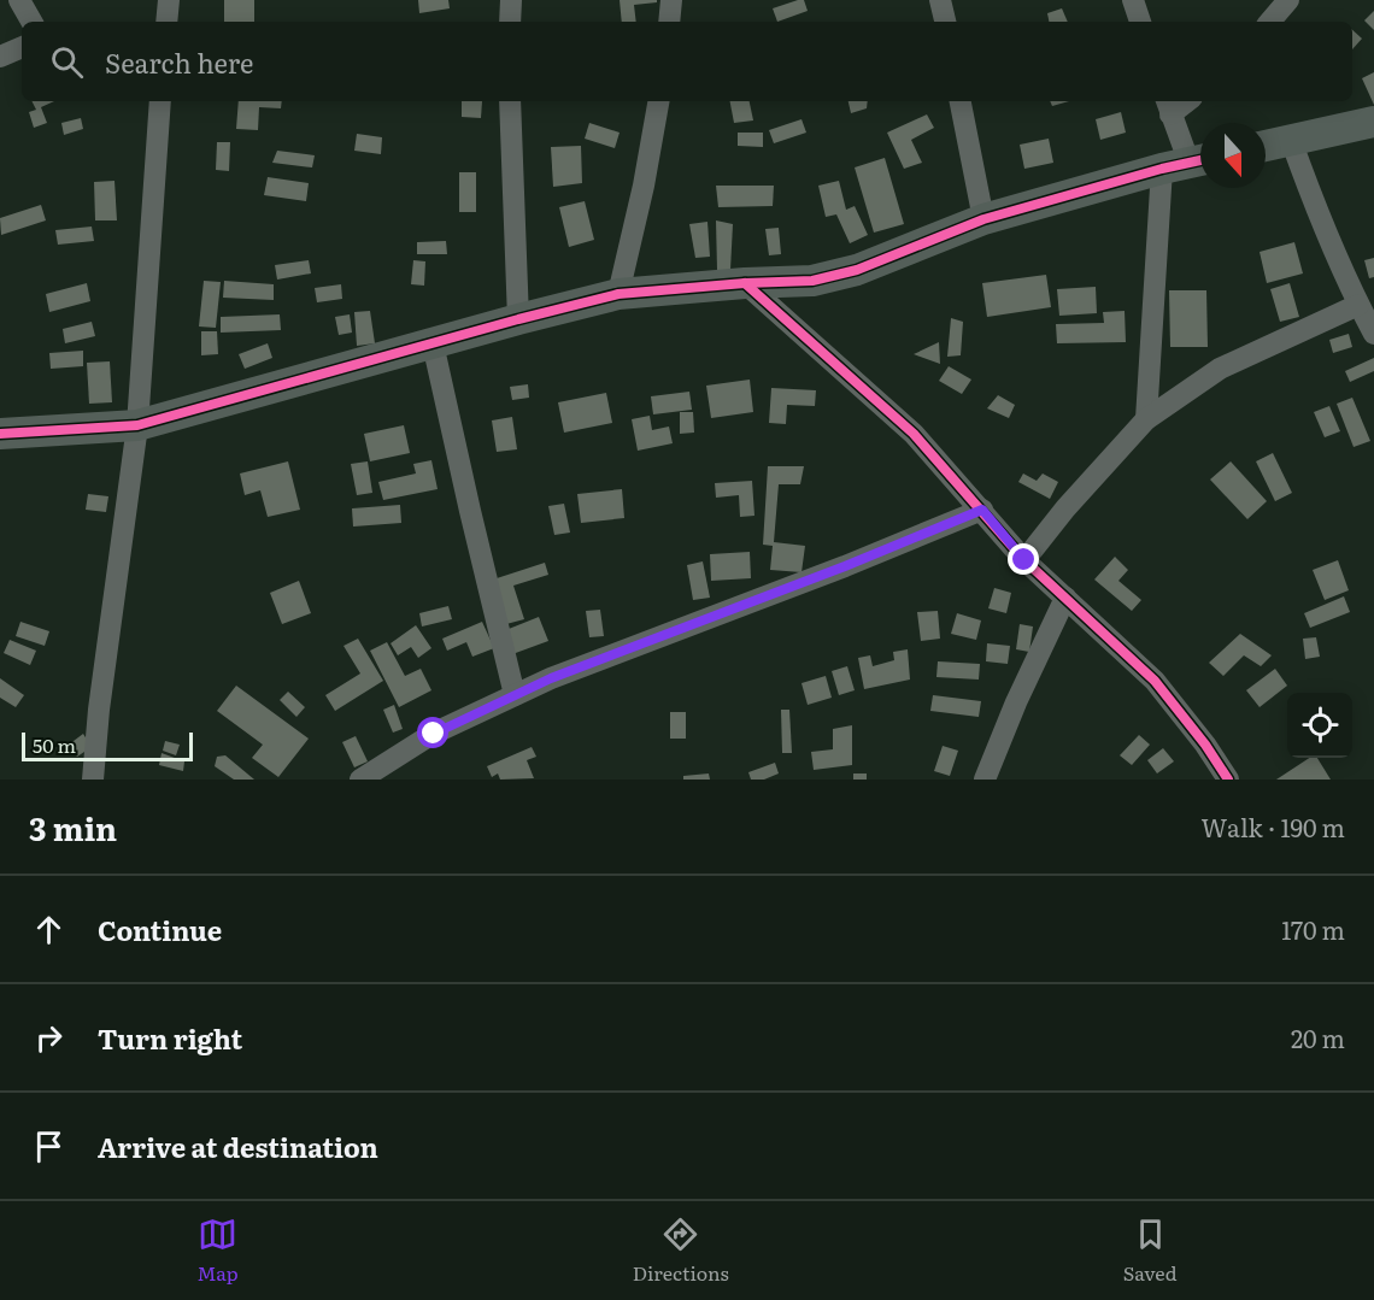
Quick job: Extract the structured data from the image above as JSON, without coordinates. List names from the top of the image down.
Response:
{
  "scale_bar": "50 m",
  "north": "bottom",
  "page": {
    "search": "Search here",
    "scale": "50 m",
    "heading": ["3 min", "Walk · 190 m"],
    "list": [
      ["Continue", "170 m"],
      ["Turn right", "20 m"],
      "Arrive at destination"
    ],
    "nav": ["Map", "Directions", "Saved"]
  }
}
